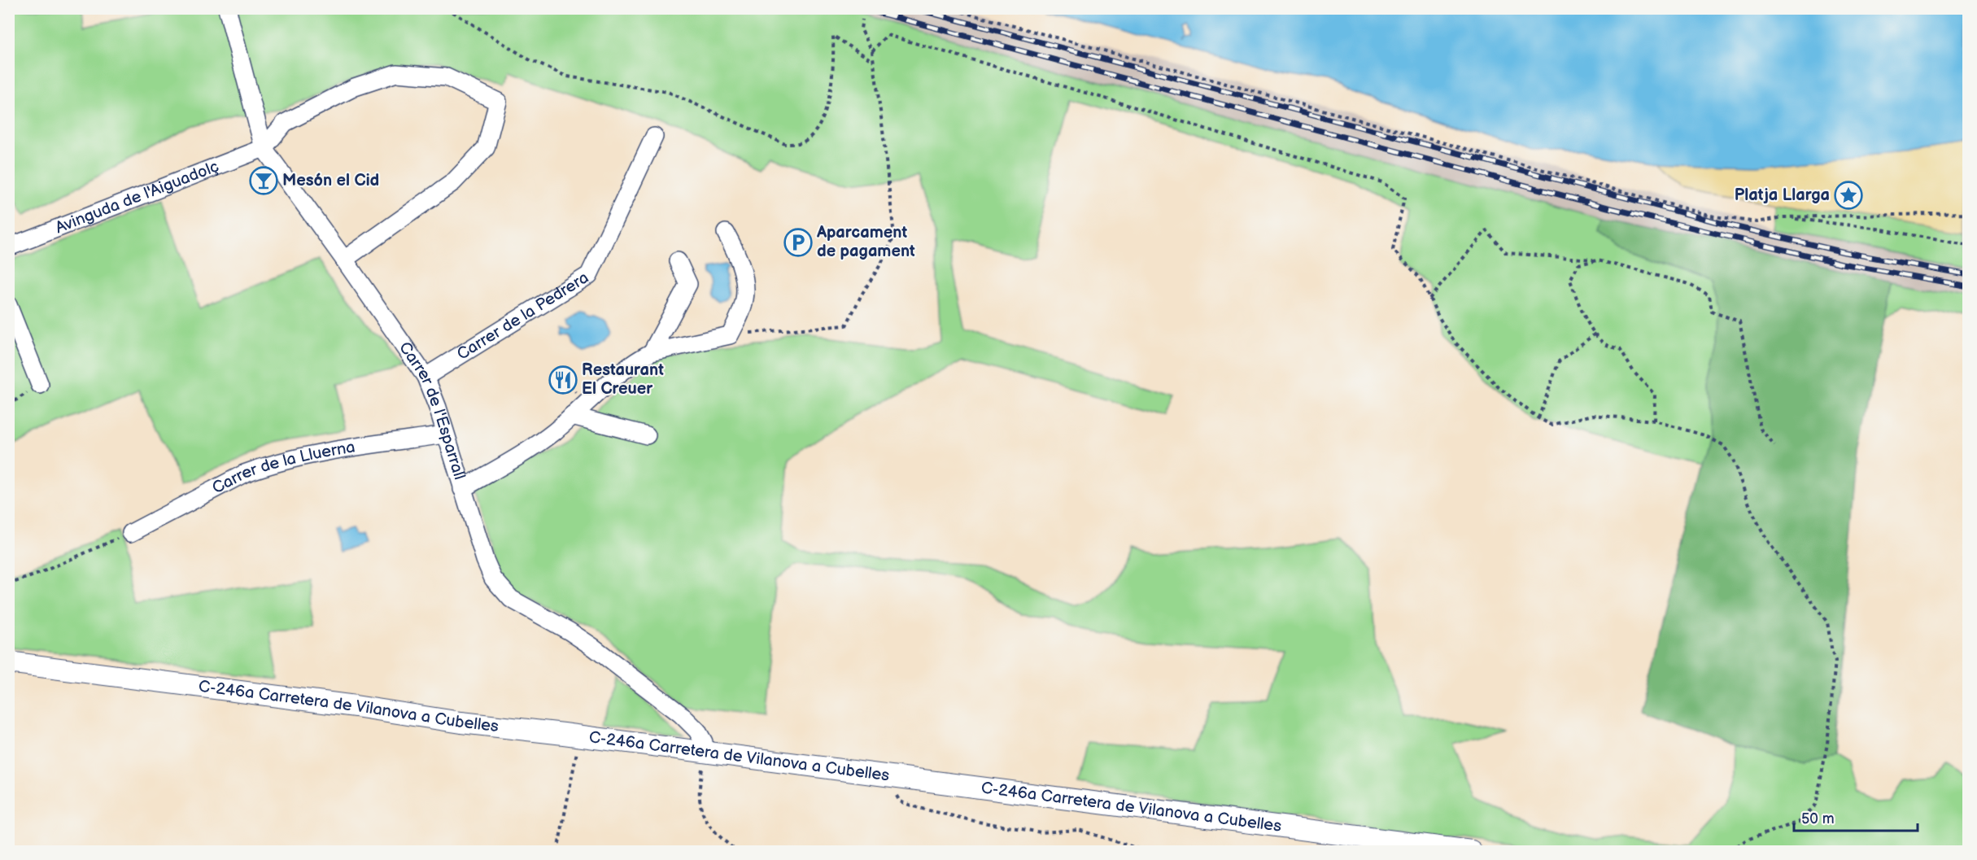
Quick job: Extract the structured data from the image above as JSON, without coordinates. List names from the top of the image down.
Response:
{
  "streets": {
    "main road": ["C-246a Carretera de Vilanova a Cubelles"],
    "street": [
      "Avinguda de l'Aiguadolç",
      "Carrer de la Pedrera",
      "Carrer de l'Esparrall",
      "Carrer de la Lluerna"
    ]
  },
  "crossings": [
    ["Avinguda de l'Aiguadolç", "Carrer de l'Esparrall"],
    ["Carrer de la Pedrera", "Carrer de l'Esparrall"],
    ["Carrer de l'Esparrall", "Carrer de la Lluerna"],
    ["Carrer de l'Esparrall", "C-246a Carretera de Vilanova a Cubelles"]
  ],
  "places": {
    "bar": ["Mesón el Cid"],
    "place": ["Platja Llarga"],
    "parking": ["Aparcament de pagament"],
    "restaurant": ["Restaurant El Creuer"]
  },
  "scale_bar": "50 m"
}
